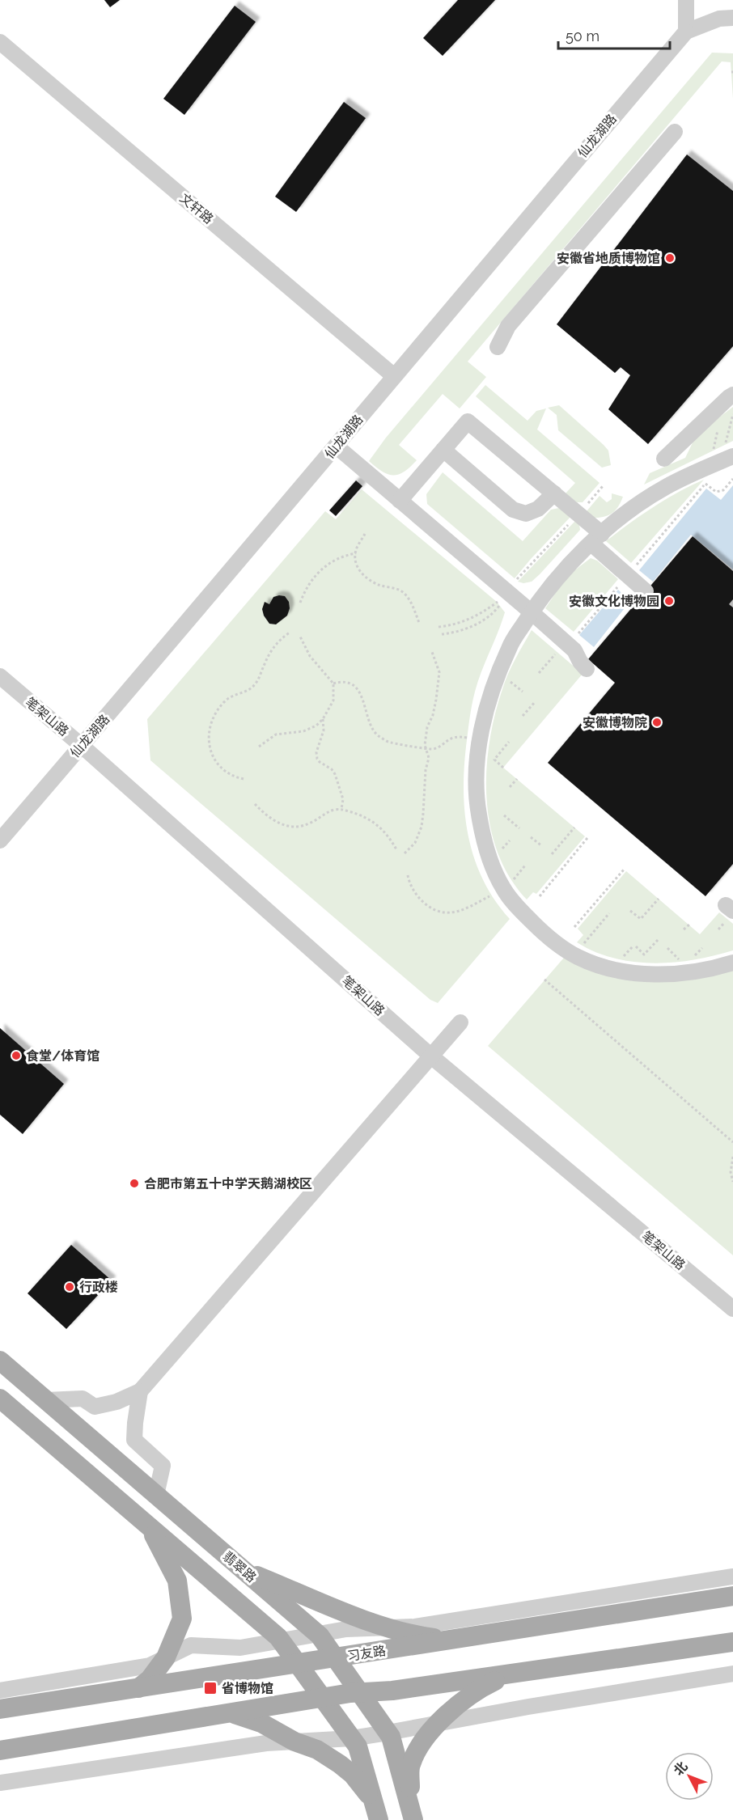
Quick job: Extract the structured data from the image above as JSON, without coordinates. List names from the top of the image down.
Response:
{
  "streets": {
    "main road": ["翡翠路", "习友路"],
    "street": ["仙龙湖路", "文轩路", "笔架山路"]
  },
  "crossings": [
    ["仙龙湖路", "文轩路"],
    ["仙龙湖路", "笔架山路"],
    ["翡翠路", "习友路"]
  ],
  "places": {
    "other": [
      "安徽省地质博物馆",
      "安徽文化博物园",
      "安徽博物院",
      "食堂/体育馆",
      "合肥市第五十中学天鹅湖校区",
      "行政楼"
    ],
    "transit": ["省博物馆"]
  },
  "scale_bar": "50 m",
  "north": "top left"
}
